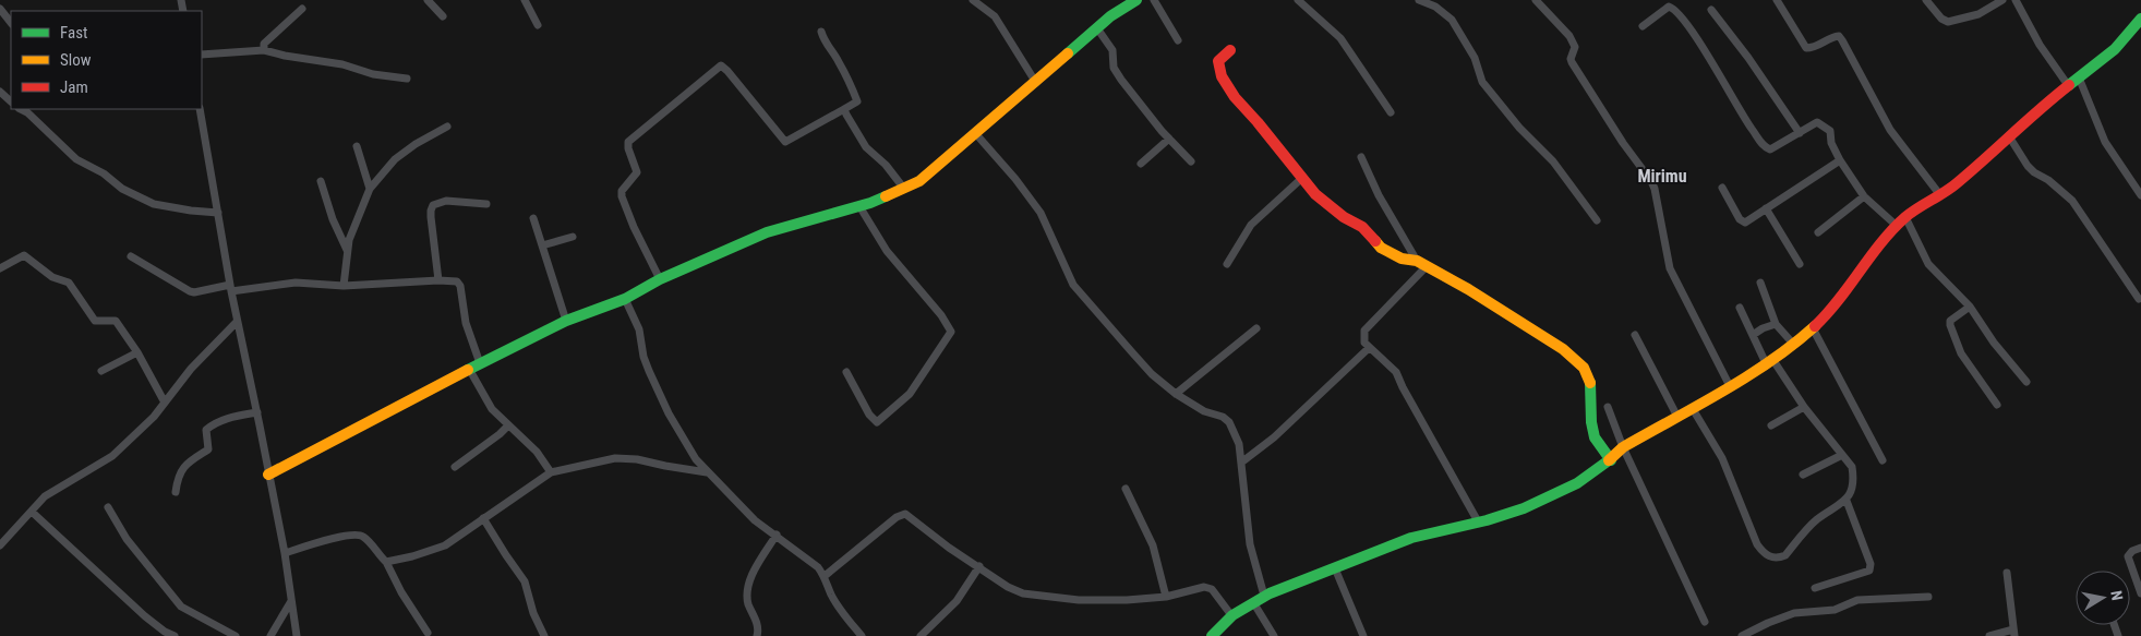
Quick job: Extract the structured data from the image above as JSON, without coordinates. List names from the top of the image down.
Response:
{
  "districts": ["Mirimu"],
  "legend": ["Fast", "Slow", "Jam"],
  "north": "right"
}
